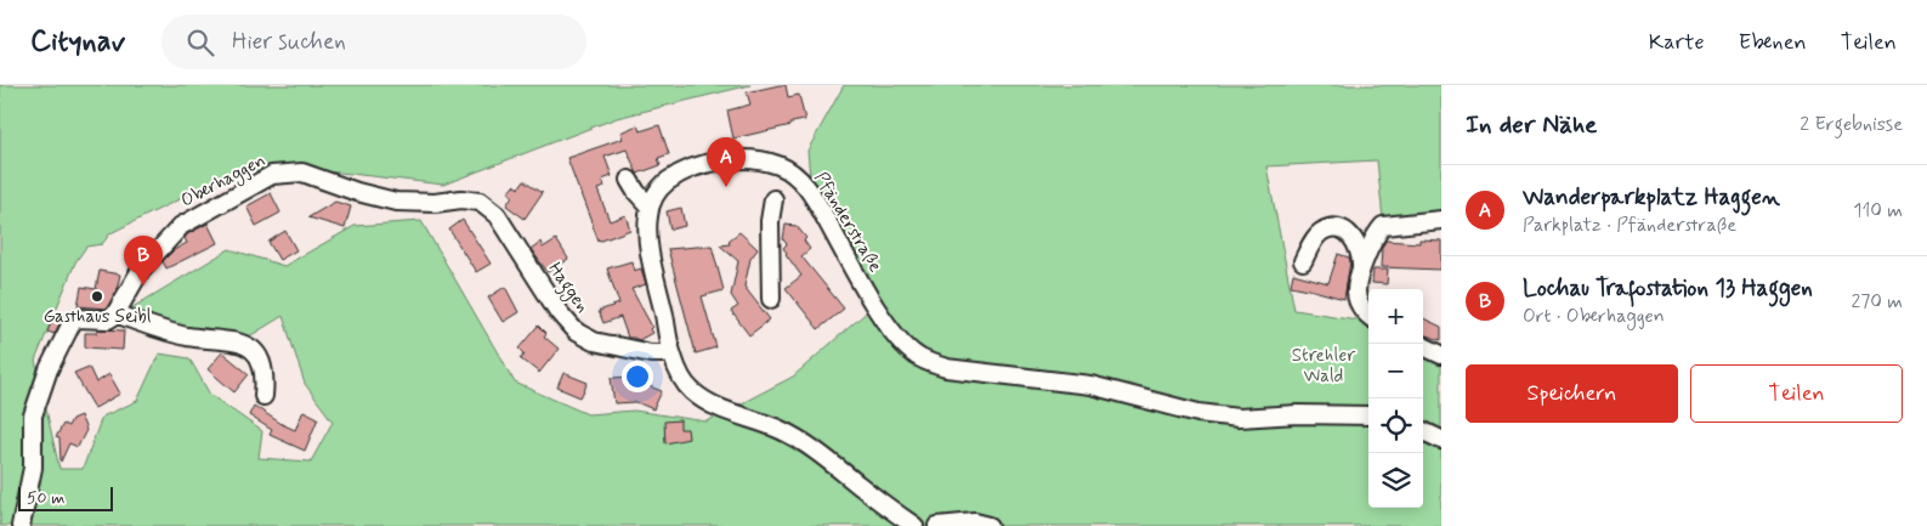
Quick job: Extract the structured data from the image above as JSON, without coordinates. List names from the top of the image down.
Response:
{
  "streets": {
    "street": ["Oberhaggen", "Pfänderstraße", "Haggen"]
  },
  "crossings": [
    ["Oberhaggen", "Haggen"]
  ],
  "parks": ["Strehler Wald"],
  "places": ["Gasthaus Seibl"],
  "scale_bar": "50 m",
  "page": {
    "header": "Citynav",
    "search": "Hier suchen",
    "nav": ["Karte", "Ebenen", "Teilen"],
    "heading": ["In der Nähe", "2 Ergebnisse"],
    "pins": ["A", "B"],
    "list": [
      {
        "mark": "A",
        "name": "Wanderparkplatz Haggen",
        "note": "Parkplatz · Pfänderstraße",
        "value": "110 m"
      },
      {
        "mark": "B",
        "name": "Lochau Trafostation 13 Haggen",
        "note": "Ort · Oberhaggen",
        "value": "270 m"
      }
    ],
    "map_buttons": ["+", "−"],
    "buttons": ["Speichern", "Teilen"],
    "scale": "50 m"
  }
}
